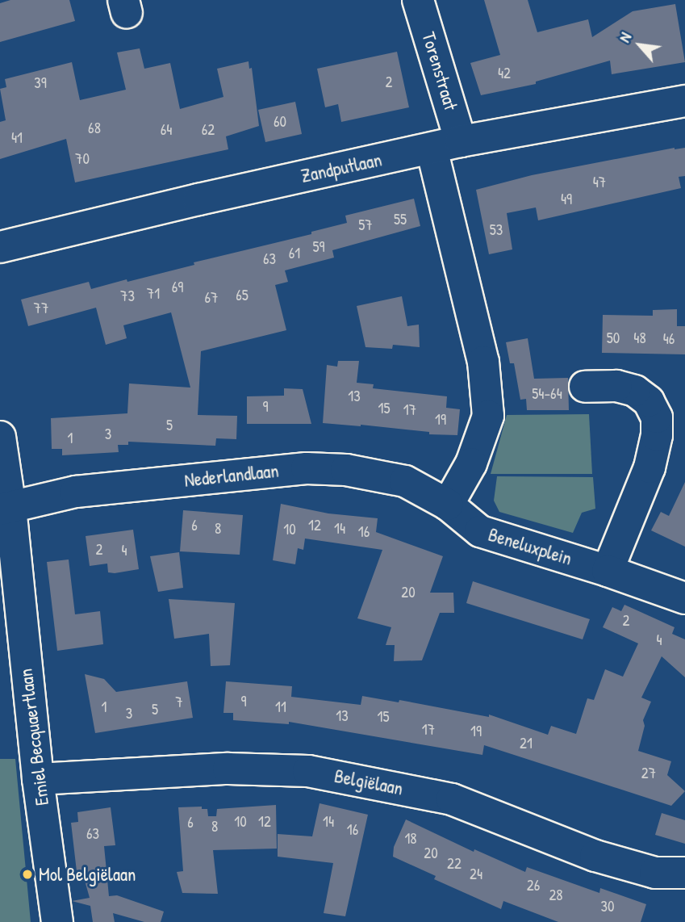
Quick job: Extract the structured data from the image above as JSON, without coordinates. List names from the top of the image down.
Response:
{
  "streets": {
    "street": [
      "Torenstraat",
      "Zandputlaan",
      "Nederlandlaan",
      "Beneluxplein",
      "Emiel Becquaertlaan",
      "Belgiëlaan"
    ]
  },
  "crossings": [
    ["Torenstraat", "Zandputlaan"],
    ["Nederlandlaan", "Beneluxplein"],
    ["Nederlandlaan", "Emiel Becquaertlaan"],
    ["Emiel Becquaertlaan", "Belgiëlaan"]
  ],
  "places": ["Mol Belgiëlaan"],
  "house_numbers": [
    "42",
    "2",
    "39",
    "60",
    "68",
    "64",
    "62",
    "41",
    "70",
    "47",
    "49",
    "55",
    "57",
    "53",
    "59",
    "61",
    "63",
    "69",
    "71",
    "65",
    "73",
    "67",
    "77",
    "50",
    "48",
    "46",
    "54-64",
    "13",
    "9",
    "15",
    "17",
    "19",
    "5",
    "3",
    "1",
    "6",
    "12",
    "8",
    "14",
    "10",
    "16",
    "2",
    "4",
    "20",
    "2",
    "4",
    "9",
    "7",
    "1",
    "11",
    "5",
    "3",
    "13",
    "15",
    "17",
    "19",
    "21",
    "27",
    "10",
    "12",
    "14",
    "6",
    "8",
    "16",
    "63",
    "18",
    "20",
    "22",
    "24",
    "26",
    "28",
    "30"
  ],
  "north": "top left"
}
